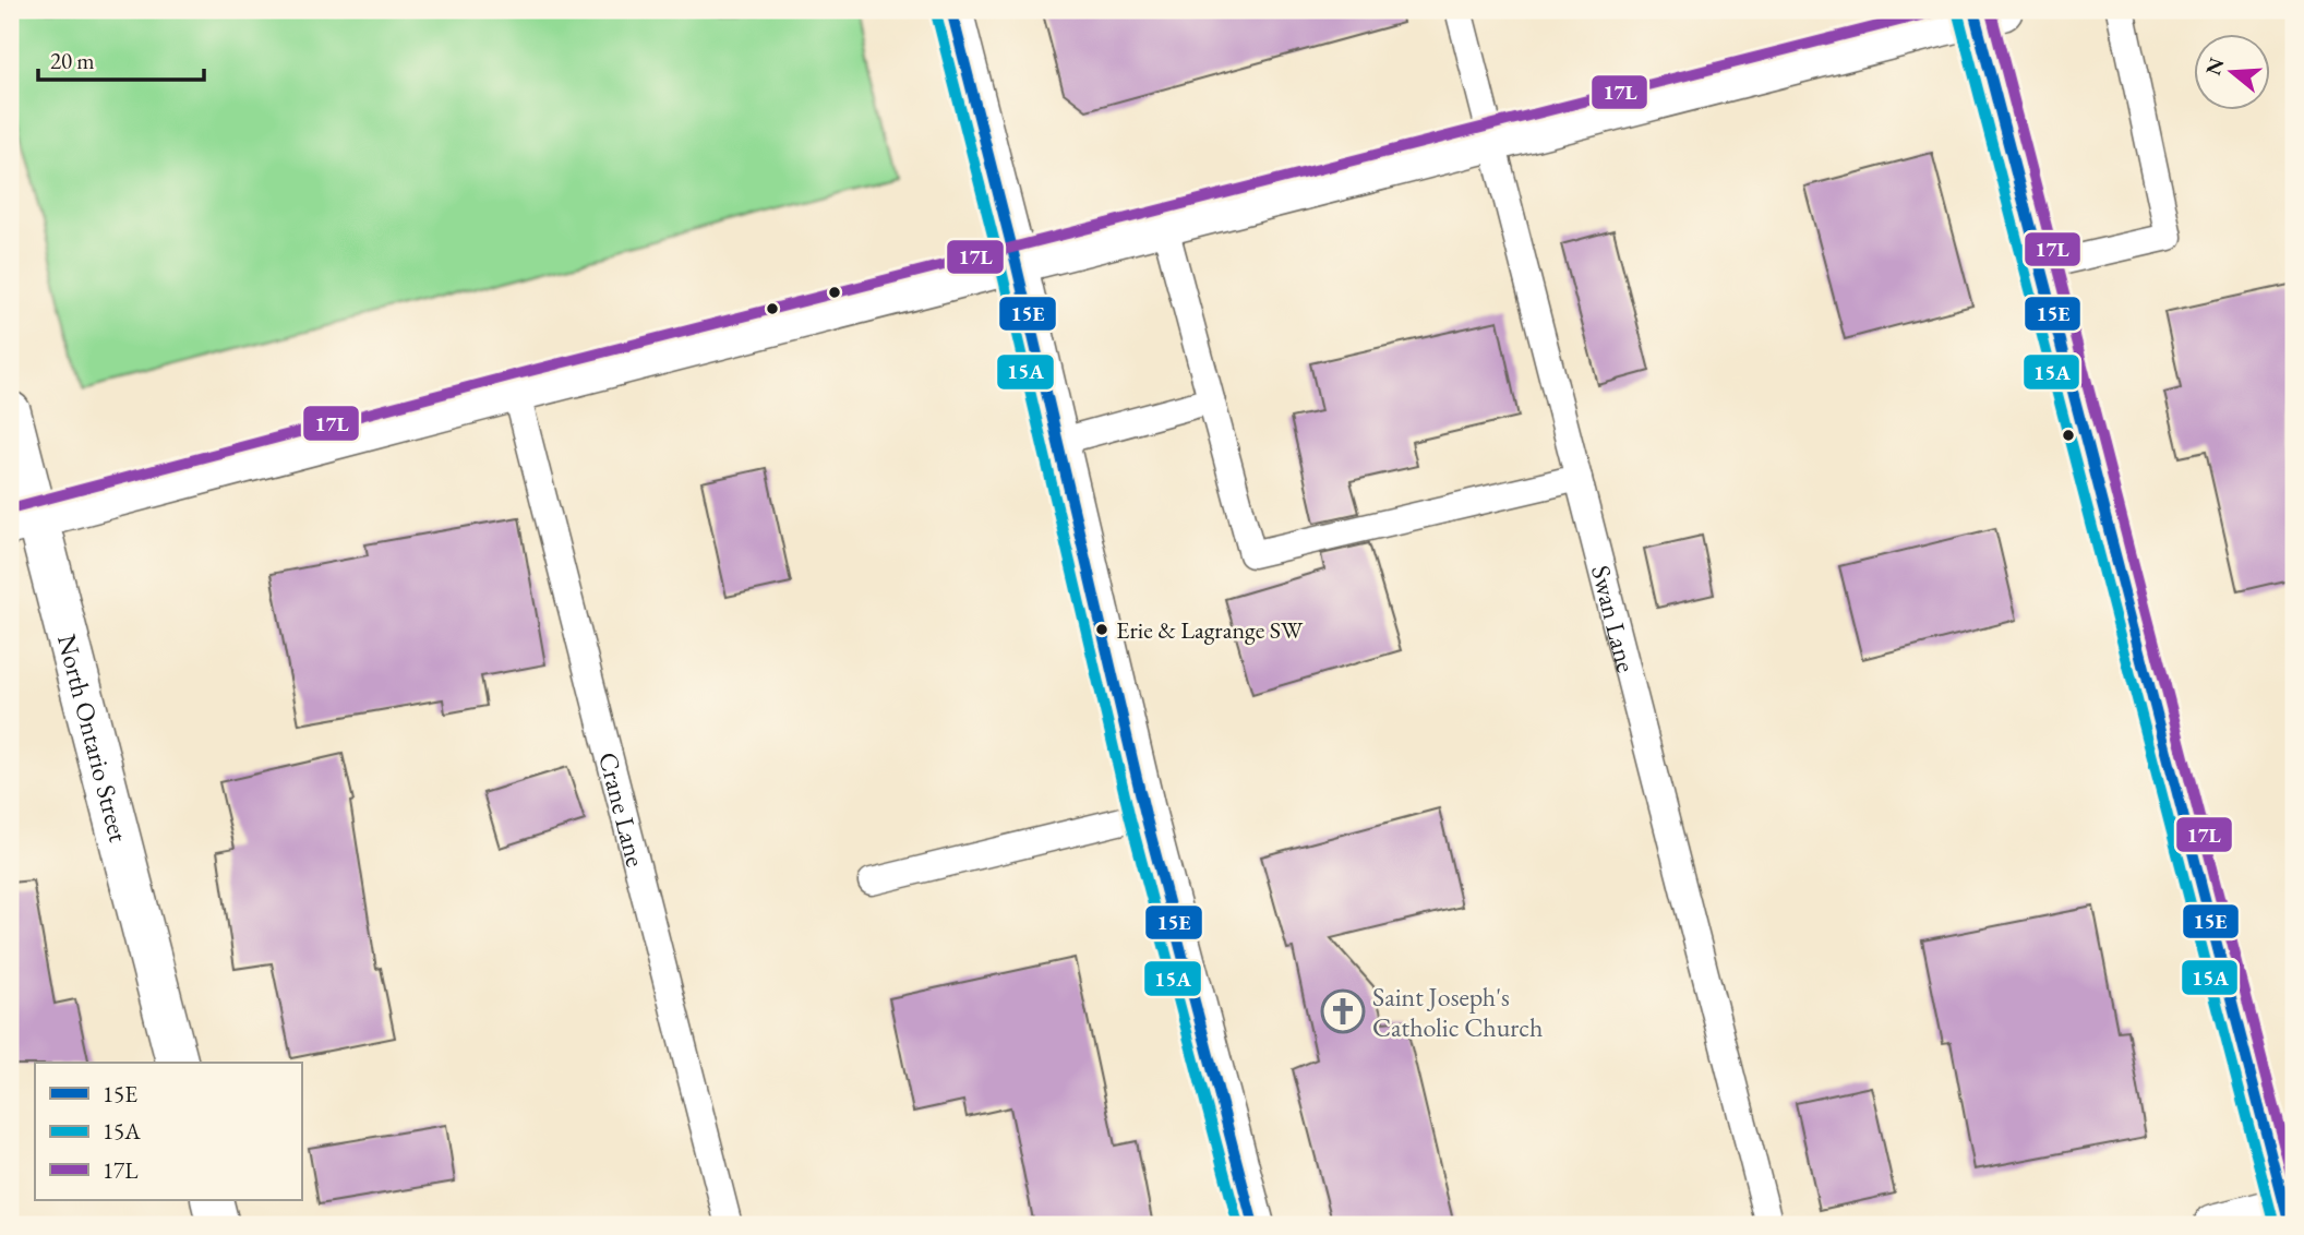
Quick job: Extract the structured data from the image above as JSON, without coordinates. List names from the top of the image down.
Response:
{
  "streets": {
    "street": ["North Ontario Street"],
    "lane": ["Swan Lane", "Crane Lane"]
  },
  "places": {
    "other": ["Erie & Lagrange SW"],
    "church": ["Saint Joseph's Catholic Church"]
  },
  "lines": ["transit line 15E", "transit line 17L", "transit line 15A"],
  "legend": ["15E", "15A", "17L"],
  "scale_bar": "20 m",
  "north": "left"
}
